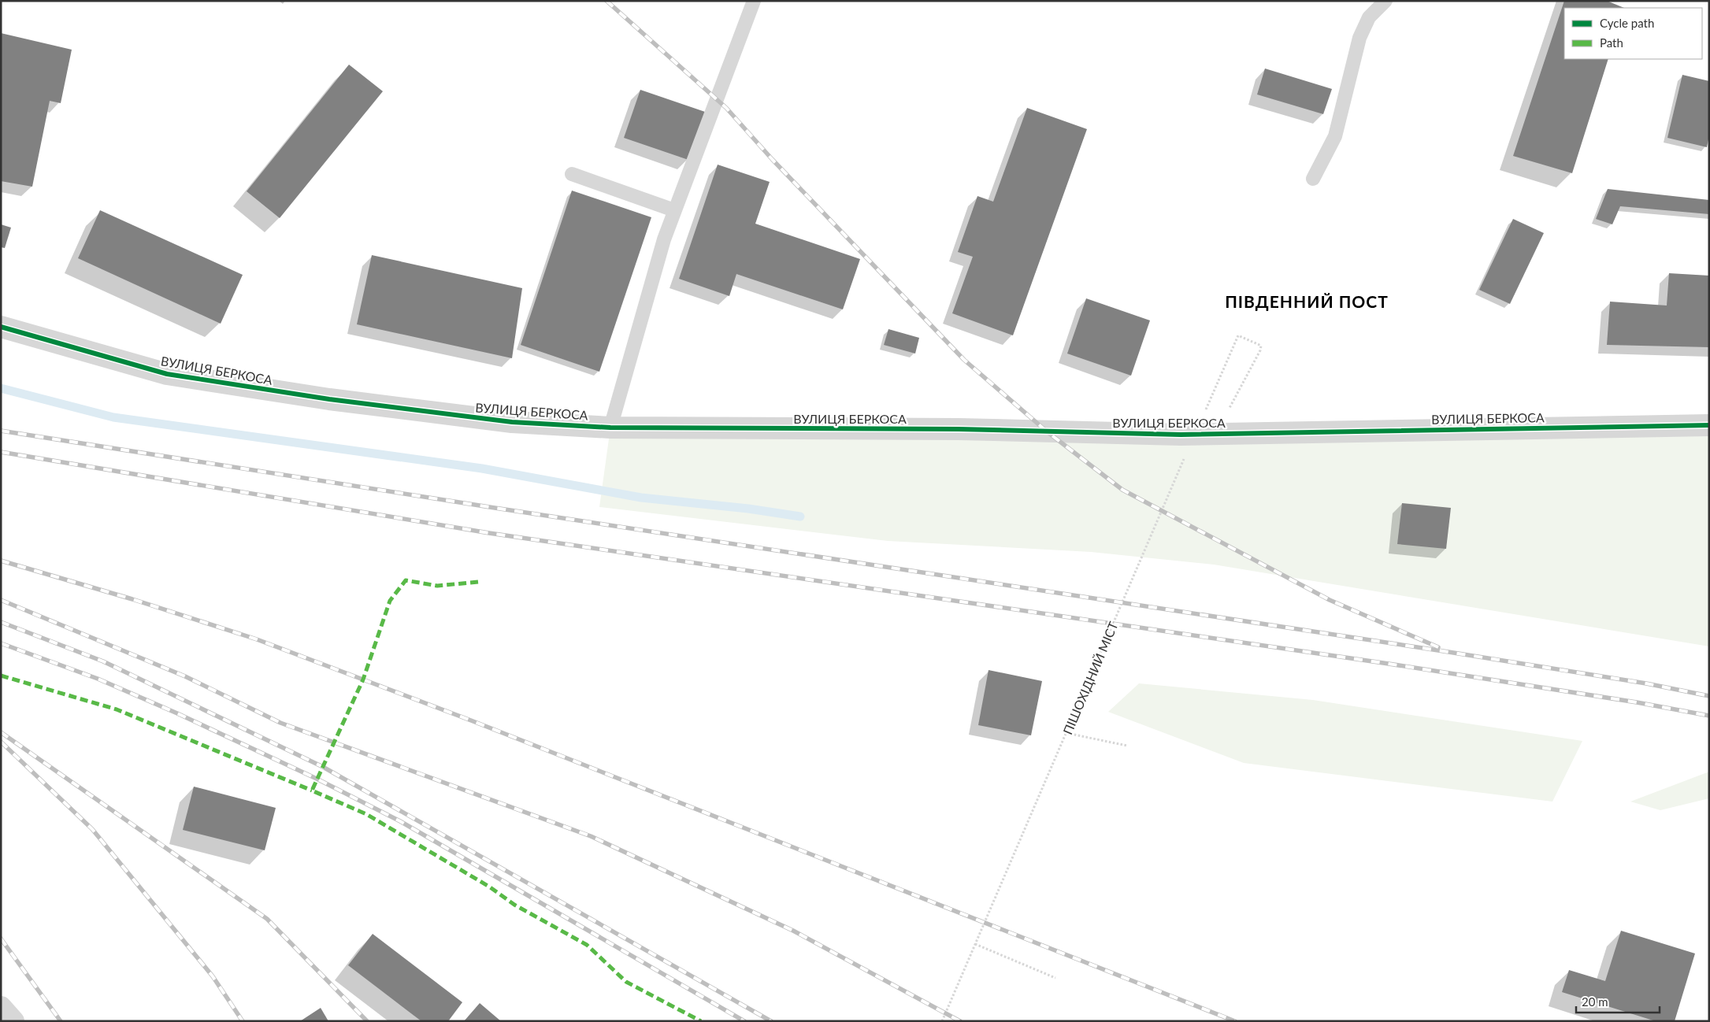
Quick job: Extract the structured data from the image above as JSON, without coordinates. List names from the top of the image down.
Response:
{
  "streets": {
    "street": ["ВУЛИЦЯ БЕРКОСА"],
    "path": ["ПІШОХІДНИЙ МІСТ"]
  },
  "districts": ["ПІВДЕННИЙ ПОСТ"],
  "legend": ["Cycle path", "Path"],
  "scale_bar": "20 m"
}
